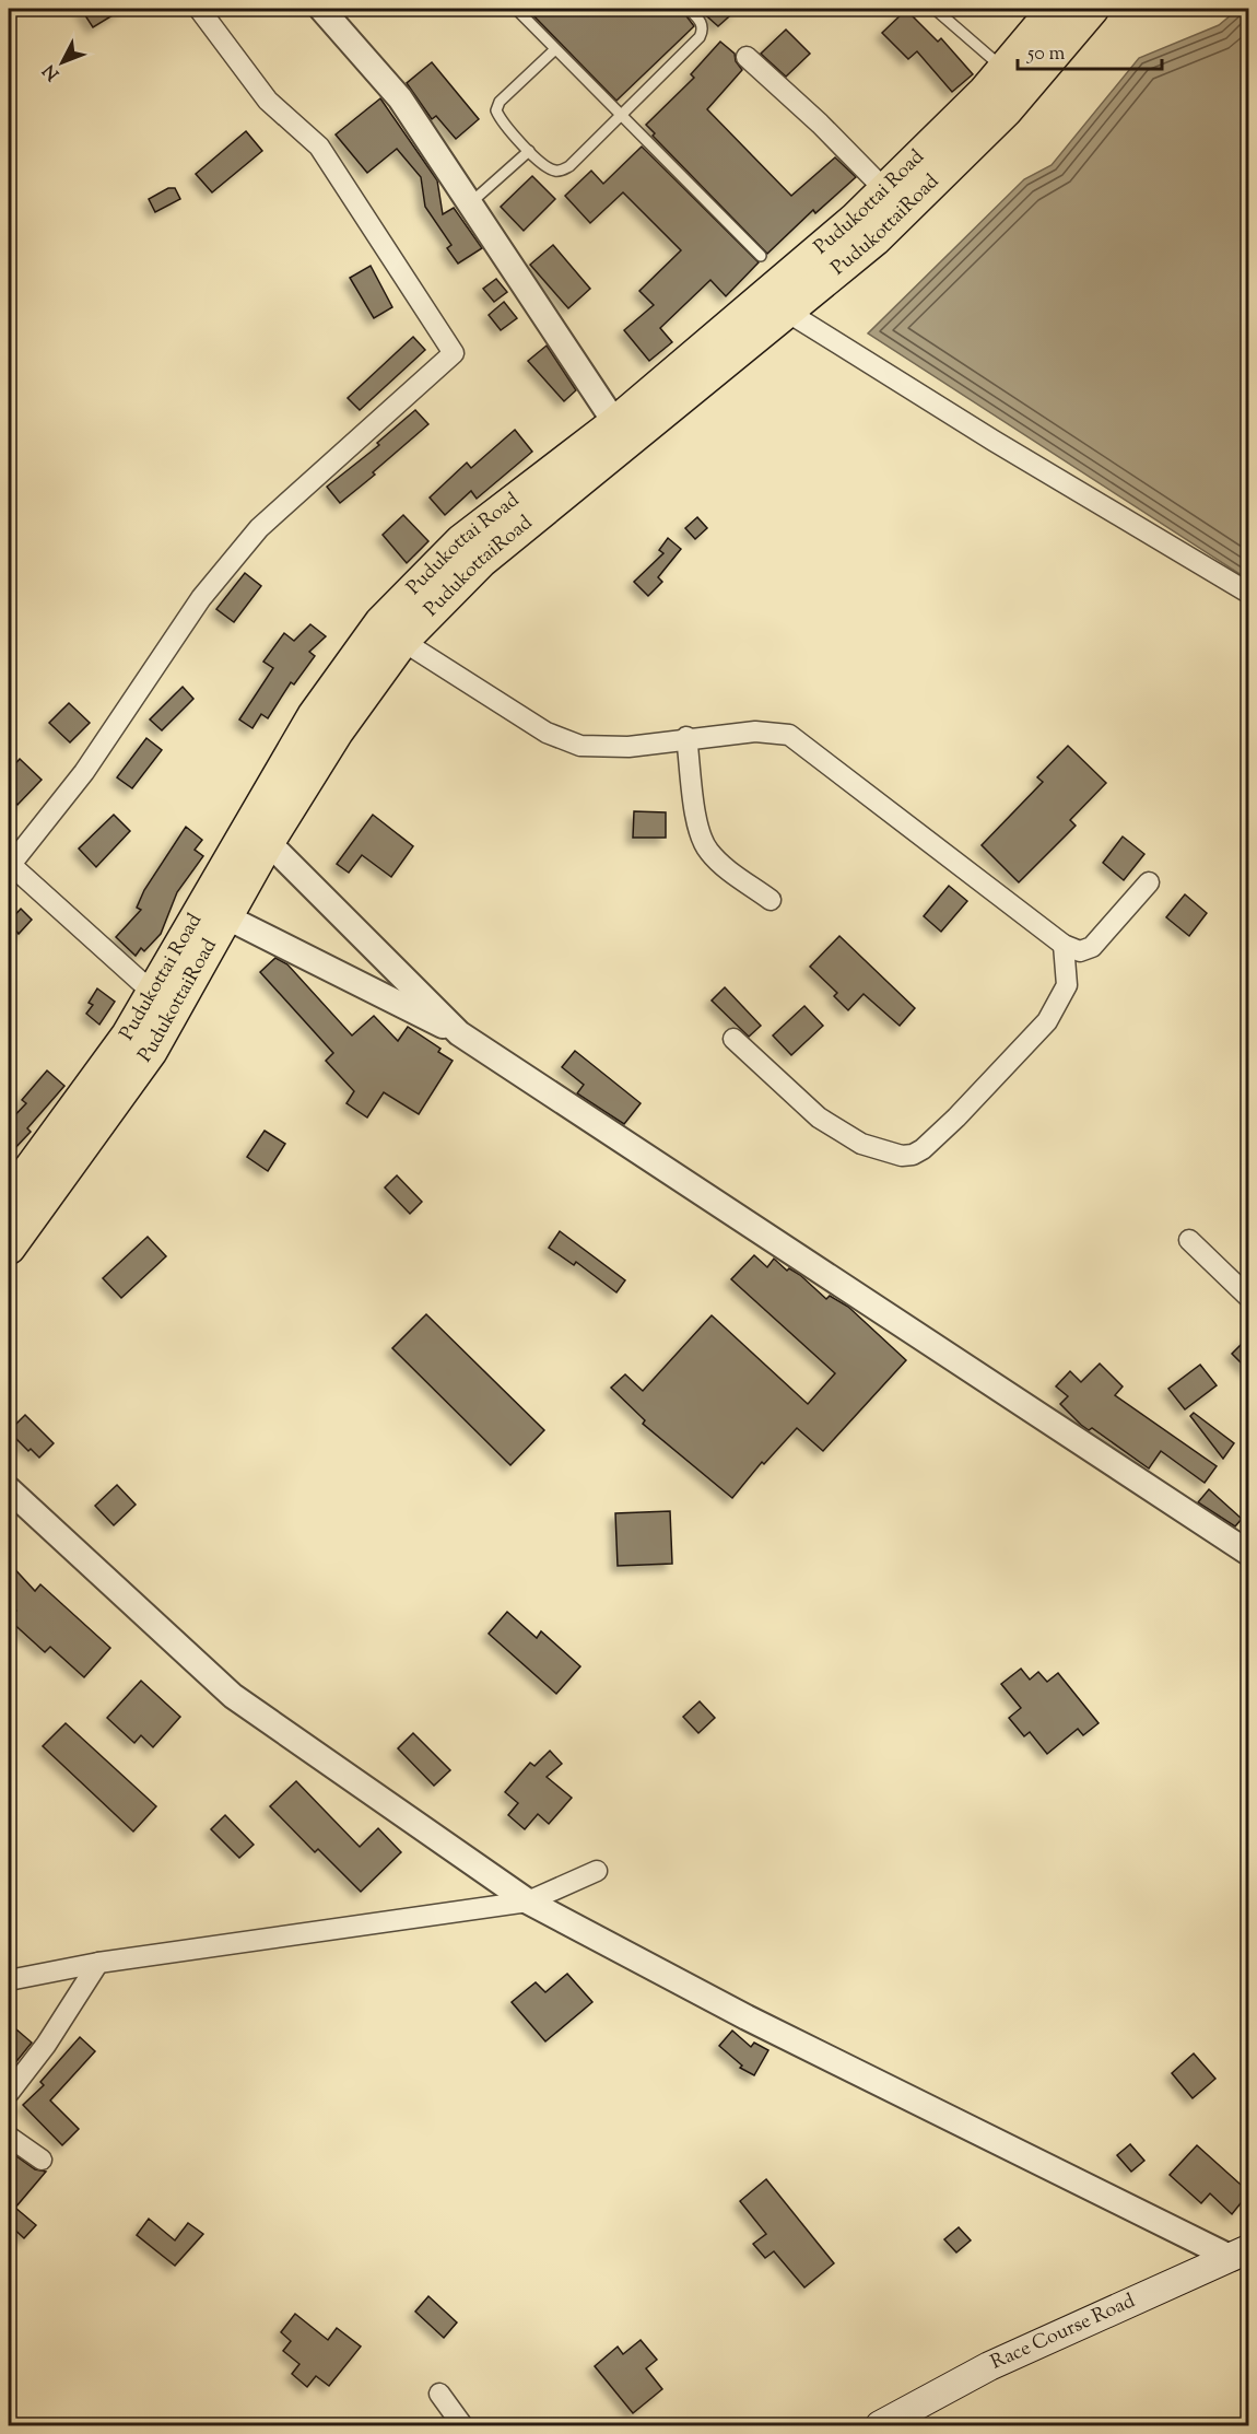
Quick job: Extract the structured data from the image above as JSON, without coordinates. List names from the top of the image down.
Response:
{
  "streets": {
    "highway": ["Pudukottai Road", "PudukottaiRoad"],
    "main road": ["Race Course Road"]
  },
  "crossings": [
    ["Pudukottai Road", "PudukottaiRoad"]
  ],
  "scale_bar": "50 m",
  "north": "bottom left"
}
